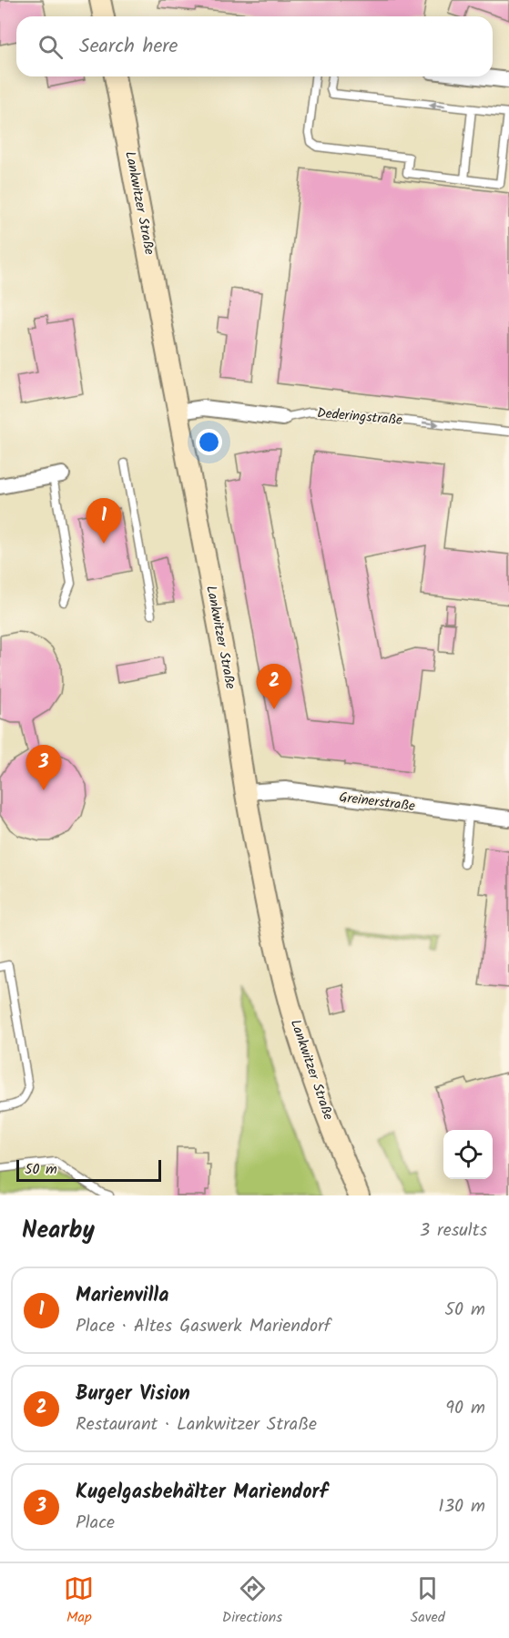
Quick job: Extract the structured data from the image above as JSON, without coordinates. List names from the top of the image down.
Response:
{
  "streets": {
    "main road": ["Lankwitzer Straße"],
    "street": ["Dederingstraße", "Greinerstraße"]
  },
  "crossings": [
    ["Lankwitzer Straße", "Dederingstraße"],
    ["Lankwitzer Straße", "Greinerstraße"]
  ],
  "one_way": ["Dederingstraße"],
  "scale_bar": "50 m",
  "page": {
    "search": "Search here",
    "pins": ["1", "2", "3"],
    "scale": "50 m",
    "heading": ["Nearby", "3 results"],
    "list": [
      {
        "mark": "1",
        "name": "Marienvilla",
        "note": "Place · Altes Gaswerk Mariendorf",
        "value": "50 m"
      },
      {
        "mark": "2",
        "name": "Burger Vision",
        "note": "Restaurant · Lankwitzer Straße",
        "value": "90 m"
      },
      {
        "mark": "3",
        "name": "Kugelgasbehälter Mariendorf",
        "note": "Place",
        "value": "130 m"
      }
    ],
    "nav": ["Map", "Directions", "Saved"]
  }
}
